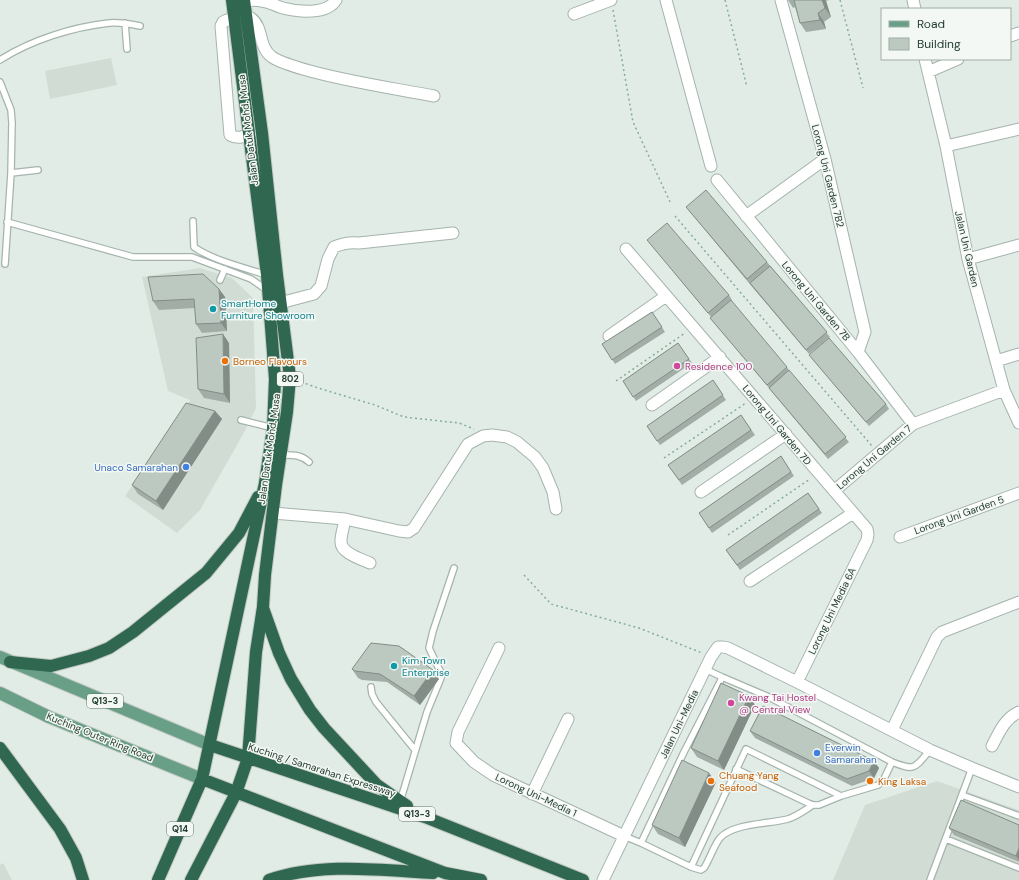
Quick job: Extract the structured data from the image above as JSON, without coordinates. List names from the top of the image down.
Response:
{
  "streets": {
    "highway": [
      "Jalan Datuk Mohd. Musa",
      "802",
      "Q13-3",
      "Kuching / Samarahan Expressway",
      "Q14"
    ],
    "main road": ["Kuching Outer Ring Road"],
    "street": [
      "Lorong Uni Garden 7B2",
      "Jalan Uni Garden",
      "Lorong Uni Garden 7B",
      "Lorong Uni Garden 7D",
      "Lorong Uni Garden 7",
      "Lorong Uni Garden 5",
      "Lorong Uni Media 6A",
      "Jalan Uni-Media",
      "Lorong Uni-Media 1"
    ]
  },
  "crossings": [
    ["Jalan Datuk Mohd. Musa", "Q13-3"],
    ["Jalan Datuk Mohd. Musa", "Kuching Outer Ring Road"],
    ["Jalan Datuk Mohd. Musa", "Kuching / Samarahan Expressway"],
    ["Jalan Datuk Mohd. Musa", "Q14"],
    ["Lorong Uni Garden 7B2", "Lorong Uni Garden 7B"],
    ["Jalan Uni Garden", "Lorong Uni Garden 7"],
    ["Lorong Uni Garden 7B", "Lorong Uni Garden 7"],
    ["Lorong Uni Garden 7D", "Lorong Uni Garden 7"],
    ["Lorong Uni Garden 7D", "Lorong Uni Media 6A"],
    ["Q13-3", "Kuching / Samarahan Expressway"],
    ["Jalan Uni-Media", "Lorong Uni-Media 1"],
    ["Kuching Outer Ring Road", "Q14"]
  ],
  "places": [
    "SmartHome Furniture Showroom",
    "Borneo Flavours",
    "Residence 100",
    "Unaco Samarahan",
    "Kim Town Enterprise",
    "Kwang Tai Hostel @ Central View",
    "Everwin Samarahan",
    "Chuang Yang Seafood",
    "King Laksa"
  ],
  "legend": ["Road", "Building"]
}
